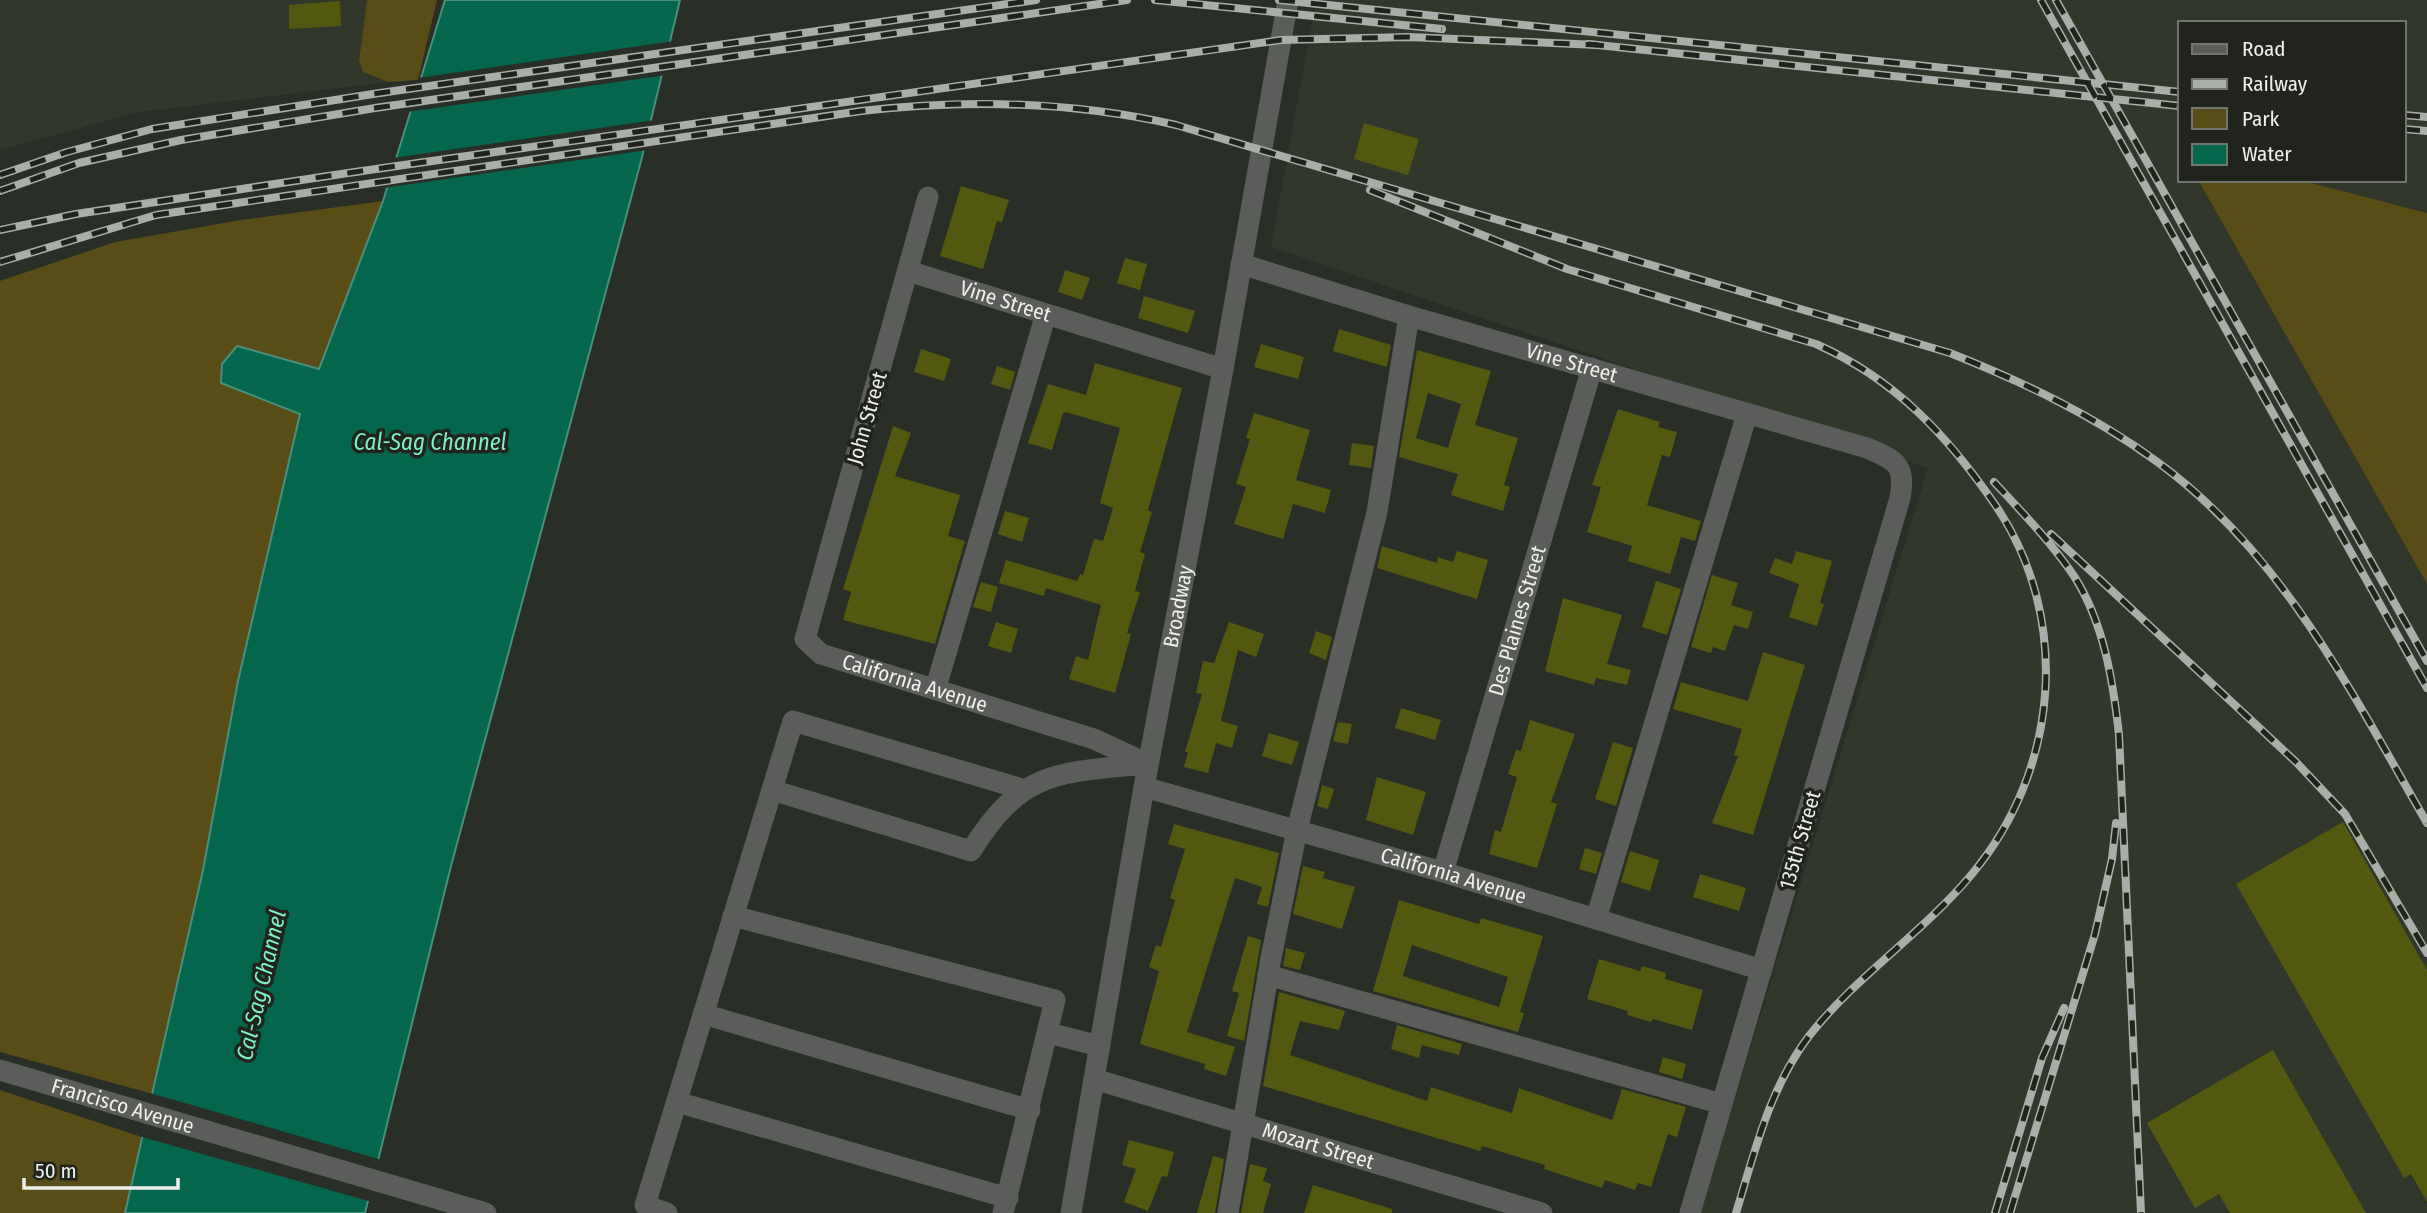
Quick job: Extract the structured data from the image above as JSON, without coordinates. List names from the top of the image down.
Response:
{
  "streets": {
    "street": [
      "Vine Street",
      "John Street",
      "Broadway",
      "Des Plaines Street",
      "California Avenue",
      "135th Street",
      "Francisco Avenue",
      "Mozart Street"
    ]
  },
  "crossings": [
    ["Vine Street", "John Street"],
    ["Vine Street", "Broadway"],
    ["Vine Street", "Des Plaines Street"],
    ["Vine Street", "135th Street"],
    ["John Street", "California Avenue"],
    ["Broadway", "California Avenue"],
    ["Broadway", "Mozart Street"],
    ["Des Plaines Street", "California Avenue"],
    ["California Avenue", "135th Street"]
  ],
  "water": ["Cal-Sag Channel"],
  "legend": [
    "Road",
    "Railway",
    "Park",
    "Water"
  ],
  "scale_bar": "50 m"
}
